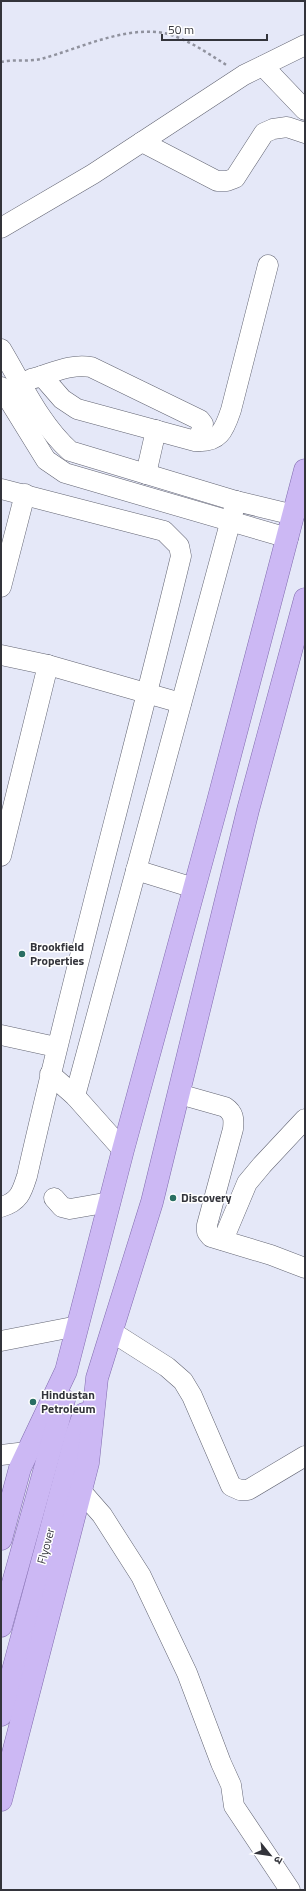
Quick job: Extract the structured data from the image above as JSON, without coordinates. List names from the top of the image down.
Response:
{
  "streets": {
    "main road": ["Flyover"]
  },
  "places": ["Brookfield Properties", "Discovery", "Hindustan Petroleum"],
  "scale_bar": "50 m",
  "north": "bottom right"
}
